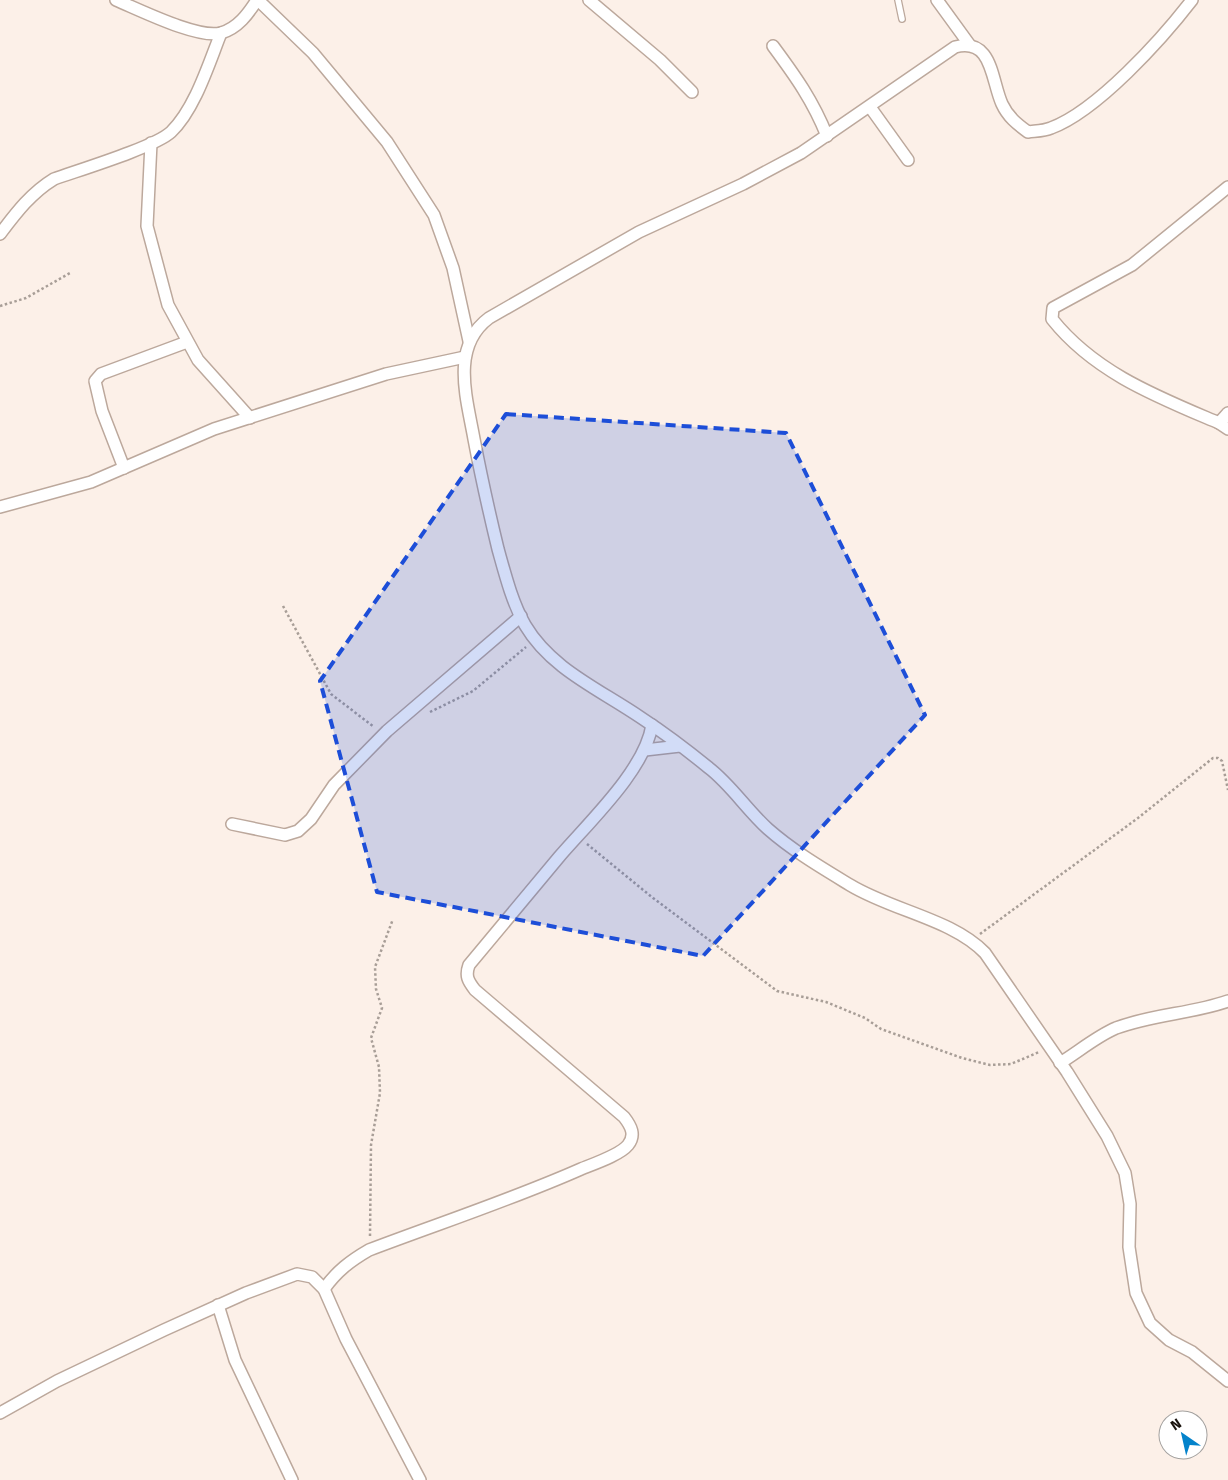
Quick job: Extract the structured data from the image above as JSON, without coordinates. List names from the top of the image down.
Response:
{
  "north": "top left"
}
